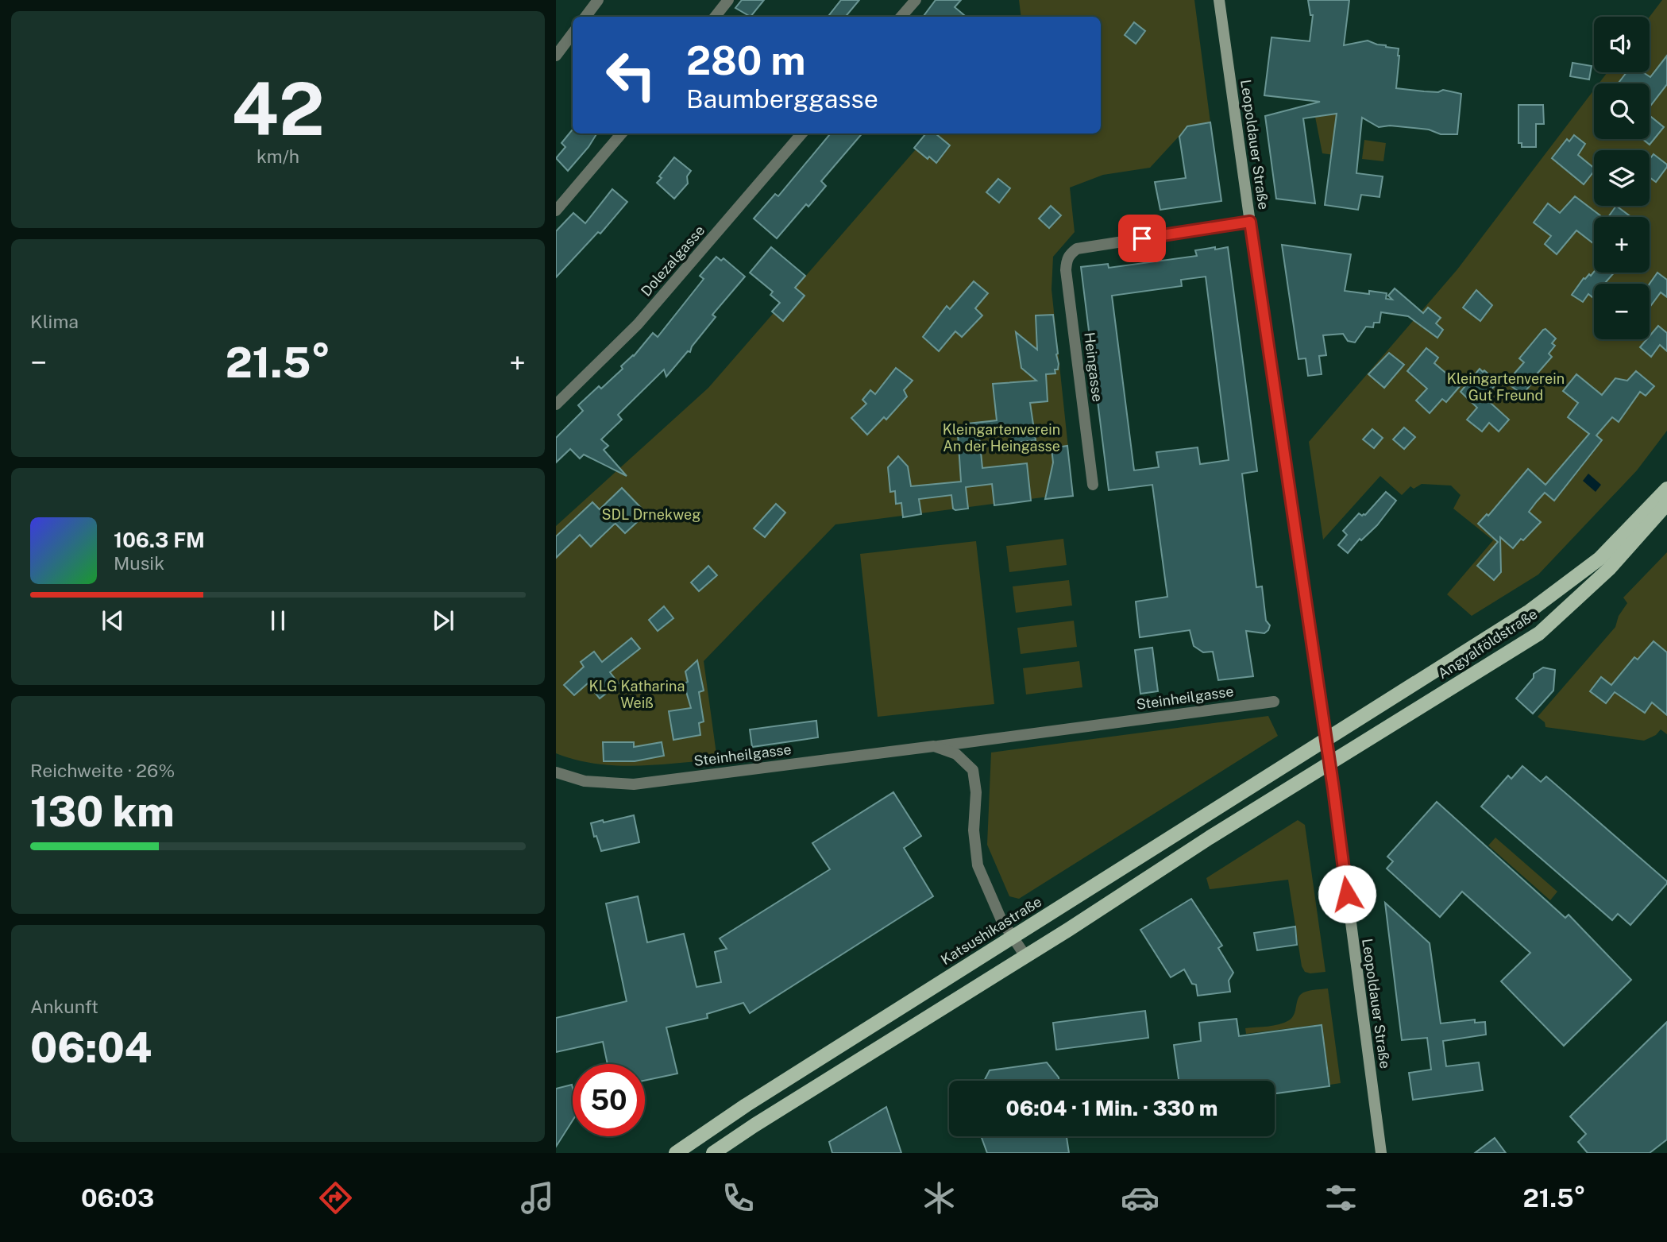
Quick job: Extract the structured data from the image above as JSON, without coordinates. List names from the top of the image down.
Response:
{
  "streets": {
    "main road": ["Leopoldauer Straße", "Angyalföldstraße", "Katsushikastraße"],
    "street": ["Dolezalgasse", "Heingasse", "Steinheilgasse"]
  },
  "crossings": [
    ["Leopoldauer Straße", "Heingasse"],
    ["Leopoldauer Straße", "Angyalföldstraße"],
    ["Leopoldauer Straße", "Katsushikastraße"],
    ["Angyalföldstraße", "Katsushikastraße"]
  ],
  "parks": [
    "Kleingartenverein Gut Freund",
    "Kleingartenverein An der Heingasse",
    "SDL Drnekweg",
    "KLG Katharina Weiß"
  ],
  "page": {
    "tile": [
      ["42", "km/h"],
      "Klima",
      ["Reichweite · 26%", "130 km"],
      ["Ankunft", "06:04"]
    ],
    "map_buttons": ["+", "−"],
    "turn": ["280 m", "Baumberggasse"],
    "heat": ["−", "21.5°", "+"],
    "song": ["106.3 FM", "Musik"],
    "limit": "50",
    "trip": "06:04 · 1 Min. · 330 m",
    "tabs": ["06:03", "21.5°"]
  }
}
